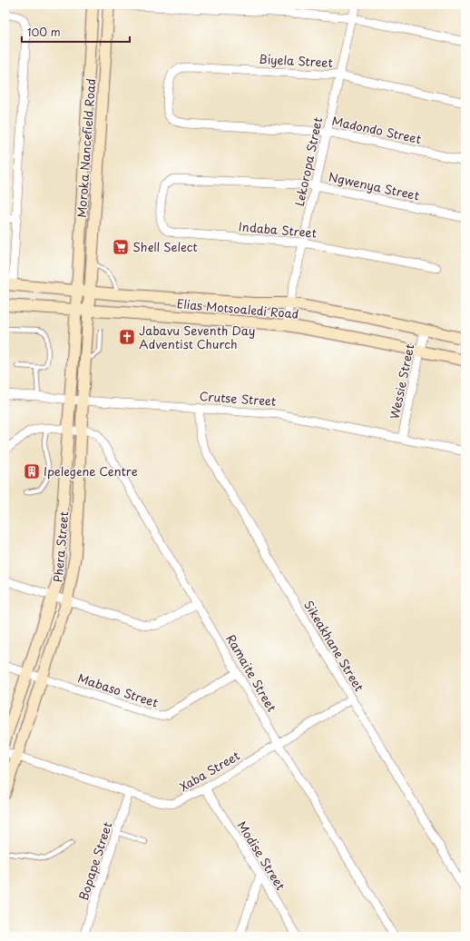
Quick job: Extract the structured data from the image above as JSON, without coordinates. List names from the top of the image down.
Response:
{
  "streets": {
    "main road": ["Moroka Nancefield Road", "Elias Motsoaledi Road", "Phera Street"],
    "street": [
      "Biyela Street",
      "Madondo Street",
      "Lekoropa Street",
      "Ngwenya Street",
      "Indaba Street",
      "Wessie Street",
      "Crutse Street",
      "Sikeakhane Street",
      "Ramaite Street",
      "Mabaso Street",
      "Xaba Street",
      "Modise Street",
      "Bopape Street"
    ]
  },
  "crossings": [
    ["Biyela Street", "Madondo Street"],
    ["Biyela Street", "Lekoropa Street"],
    ["Madondo Street", "Lekoropa Street"],
    ["Moroka Nancefield Road", "Elias Motsoaledi Road"],
    ["Moroka Nancefield Road", "Phera Street"],
    ["Lekoropa Street", "Ngwenya Street"],
    ["Lekoropa Street", "Indaba Street"],
    ["Lekoropa Street", "Elias Motsoaledi Road"],
    ["Ngwenya Street", "Indaba Street"],
    ["Elias Motsoaledi Road", "Wessie Street"],
    ["Elias Motsoaledi Road", "Phera Street"],
    ["Wessie Street", "Crutse Street"],
    ["Crutse Street", "Phera Street"],
    ["Crutse Street", "Sikeakhane Street"],
    ["Phera Street", "Ramaite Street"],
    ["Phera Street", "Mabaso Street"],
    ["Phera Street", "Xaba Street"],
    ["Sikeakhane Street", "Xaba Street"],
    ["Ramaite Street", "Mabaso Street"],
    ["Ramaite Street", "Xaba Street"],
    ["Xaba Street", "Modise Street"],
    ["Xaba Street", "Bopape Street"]
  ],
  "places": {
    "supermarket": ["Shell Select"],
    "church": ["Jabavu Seventh Day Adventist Church"],
    "building": ["Ipelegene Centre"]
  },
  "scale_bar": "100 m"
}
